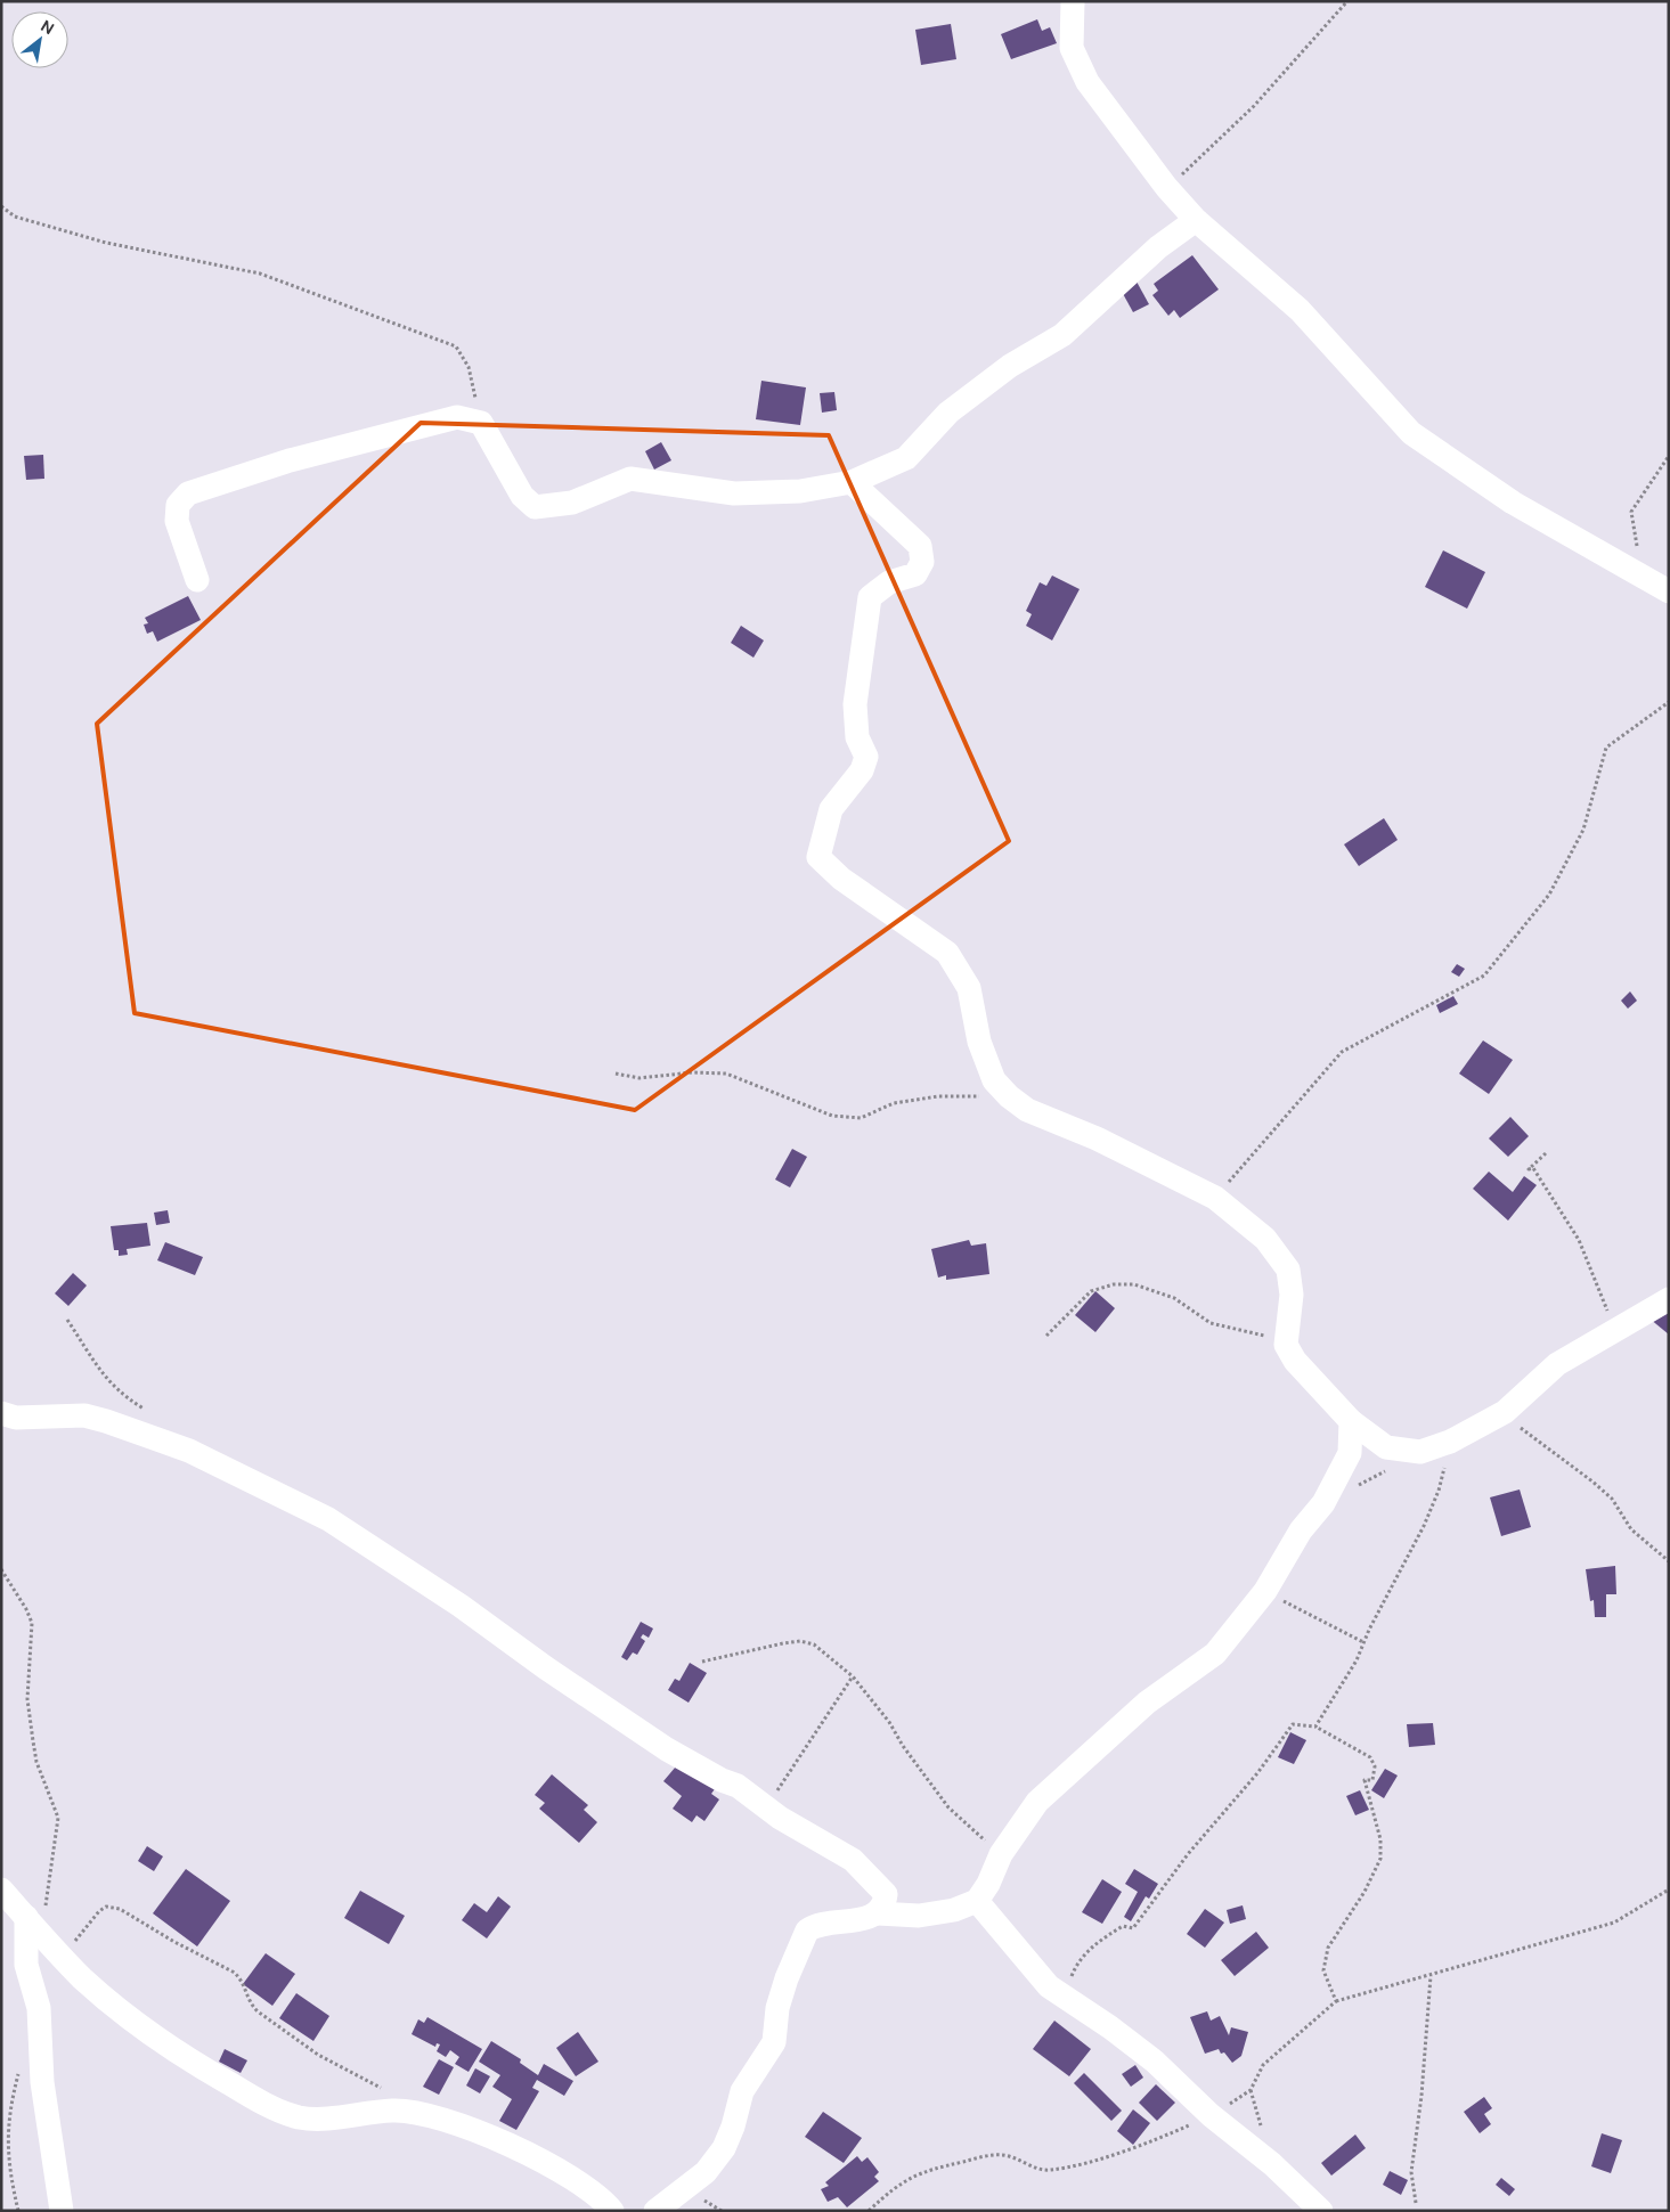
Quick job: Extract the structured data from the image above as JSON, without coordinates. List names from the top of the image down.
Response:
{
  "north": "top right"
}
